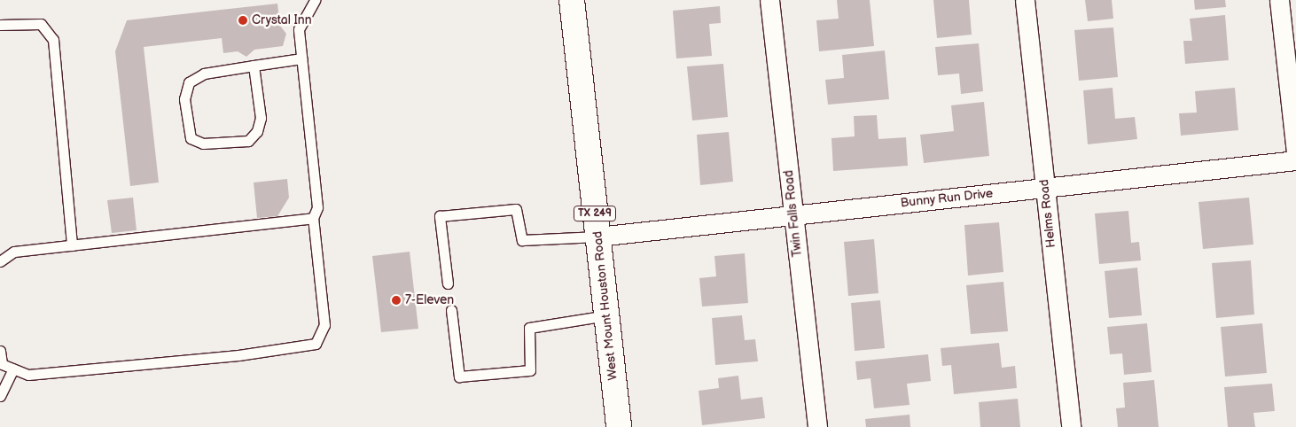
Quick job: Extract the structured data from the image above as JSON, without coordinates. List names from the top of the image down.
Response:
{
  "streets": {
    "main road": ["TX 249", "West Mount Houston Road"],
    "street": ["Bunny Run Drive", "Twin Falls Road", "Helms Road"]
  },
  "crossings": [
    ["Bunny Run Drive", "Twin Falls Road"],
    ["Bunny Run Drive", "Helms Road"],
    ["Bunny Run Drive", "West Mount Houston Road"]
  ],
  "places": ["Crystal Inn", "7-Eleven"]
}
